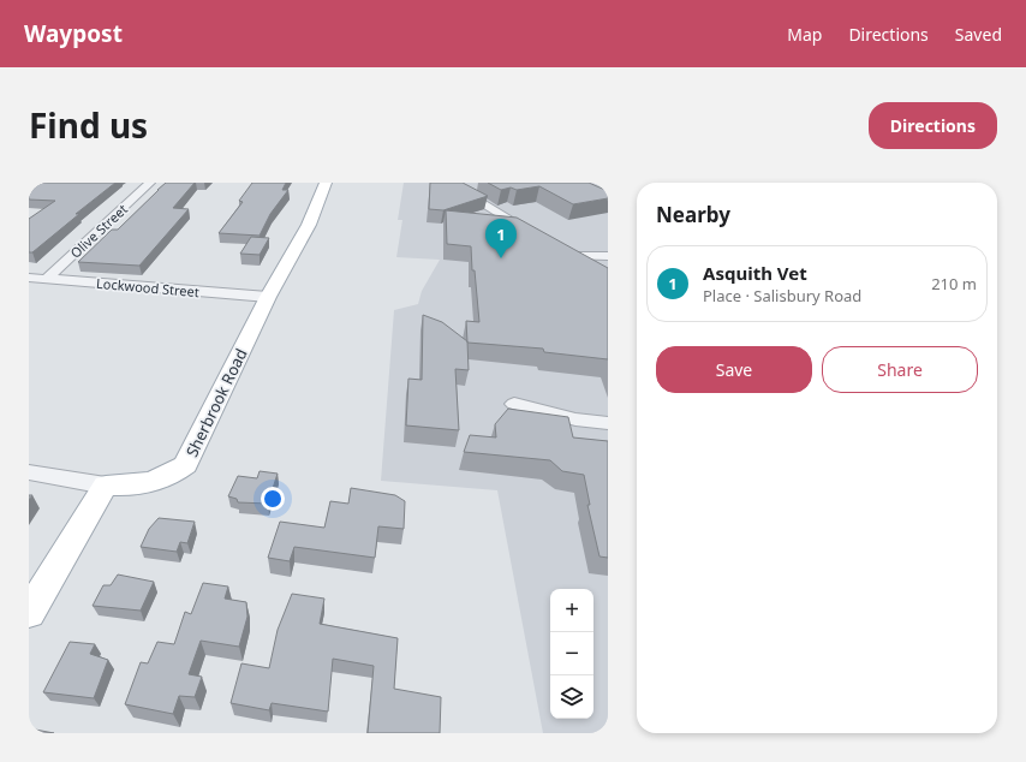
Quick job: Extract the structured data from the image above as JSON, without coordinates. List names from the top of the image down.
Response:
{
  "streets": {
    "main road": ["Sherbrook Road"],
    "street": ["Olive Street", "Lockwood Street"]
  },
  "crossings": [
    ["Olive Street", "Lockwood Street"],
    ["Lockwood Street", "Sherbrook Road"]
  ],
  "page": {
    "header": "Waypost",
    "nav": ["Map", "Directions", "Saved"],
    "title": "Find us",
    "buttons": [
      "Directions",
      ["Save", "Share"]
    ],
    "heading": "Nearby",
    "pins": "1",
    "list": [
      {
        "mark": "1",
        "name": "Asquith Vet",
        "note": "Place · Salisbury Road",
        "value": "210 m"
      }
    ],
    "map_buttons": ["+", "−"]
  }
}
